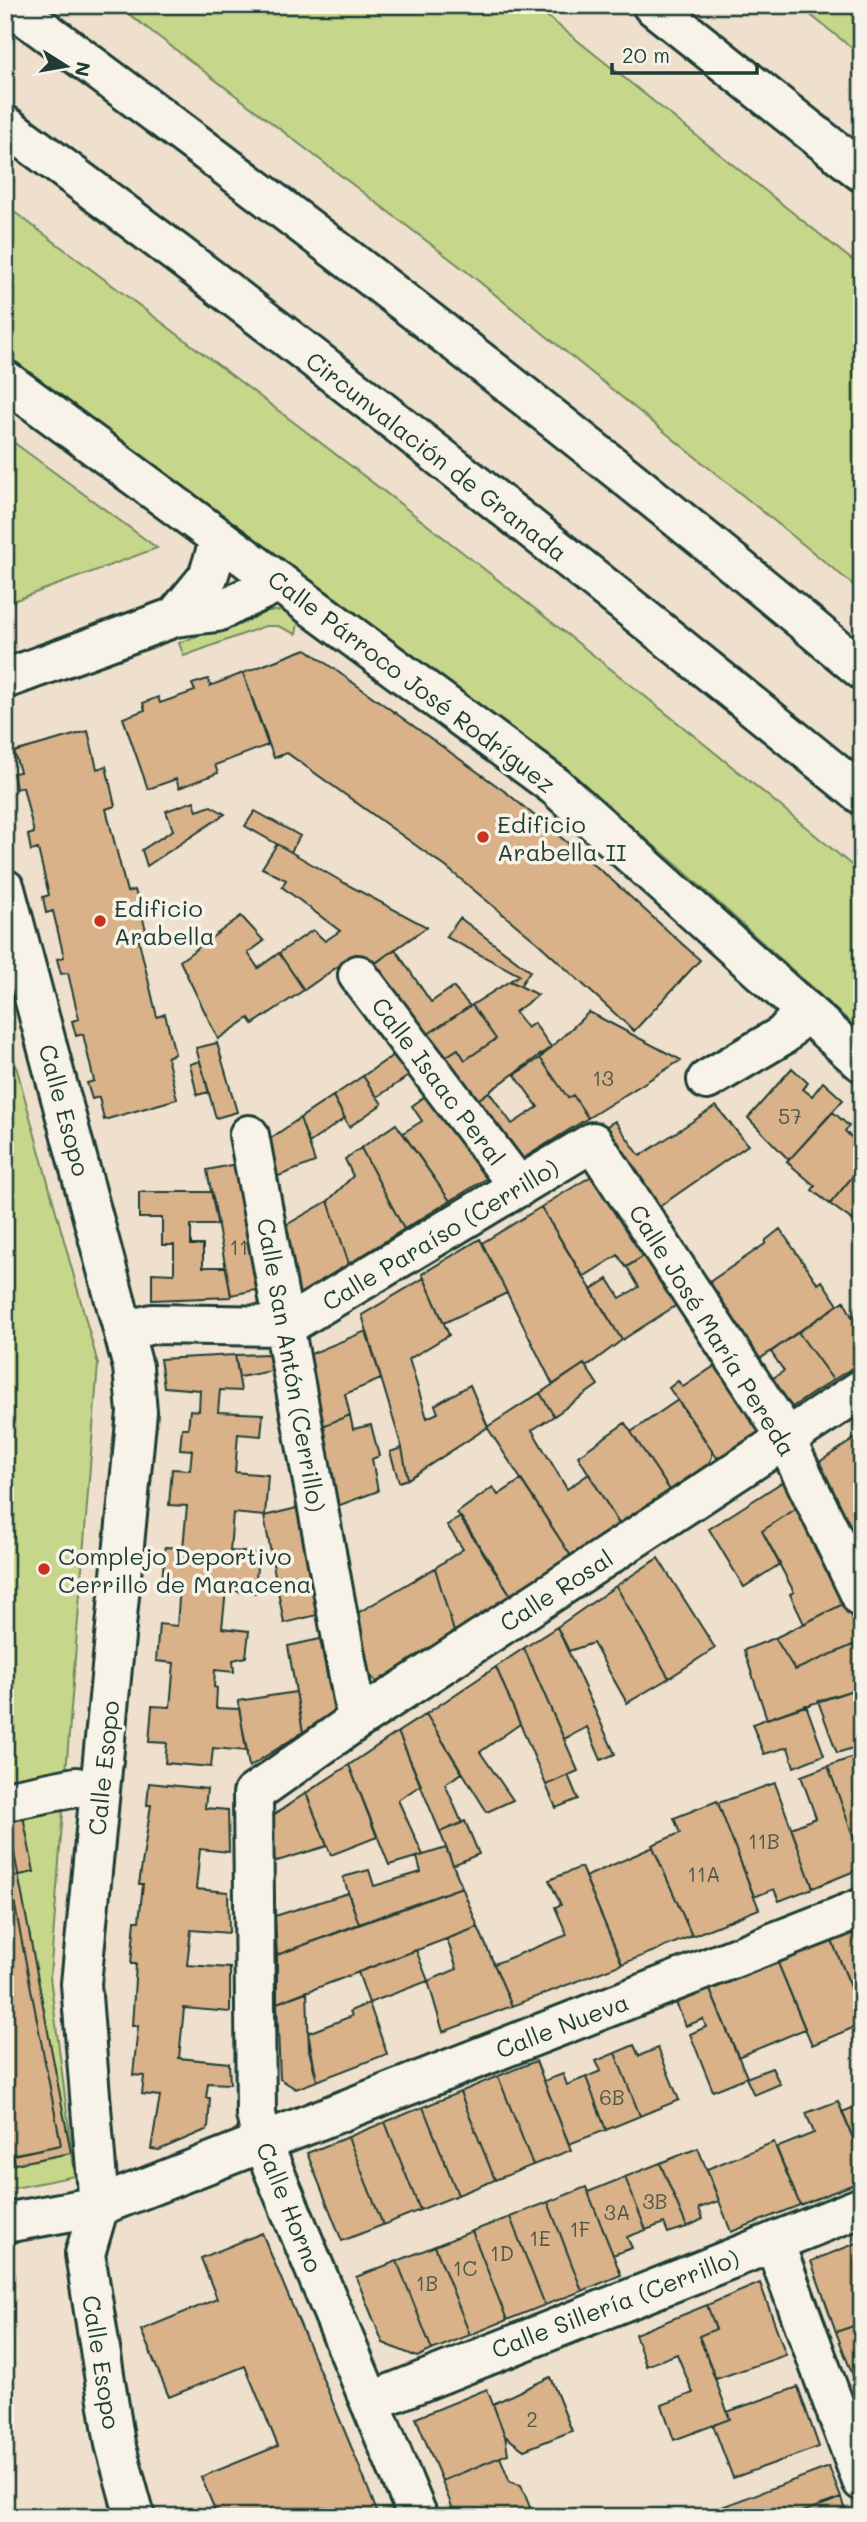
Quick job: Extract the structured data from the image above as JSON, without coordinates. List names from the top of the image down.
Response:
{
  "streets": {
    "main road": [
      "Circunvalación de Granada",
      "Calle Párroco José Rodríguez",
      "Calle Isaac Peral",
      "Calle Esopo",
      "Calle Paraíso (Cerrillo)",
      "Calle José María Pereda",
      "Calle San Antón (Cerrillo)",
      "Calle Rosal",
      "Calle Nueva",
      "Calle Horno",
      "Calle Sillería (Cerrillo)"
    ]
  },
  "crossings": [
    ["Calle Isaac Peral", "Calle Paraíso (Cerrillo)"],
    ["Calle Paraíso (Cerrillo)", "Calle José María Pereda"],
    ["Calle Paraíso (Cerrillo)", "Calle San Antón (Cerrillo)"],
    ["Calle José María Pereda", "Calle Rosal"],
    ["Calle San Antón (Cerrillo)", "Calle Rosal"],
    ["Calle Rosal", "Calle Horno"],
    ["Calle Nueva", "Calle Horno"],
    ["Calle Horno", "Calle Sillería (Cerrillo)"]
  ],
  "places": ["Edificio Arabella II", "Edificio Arabella", "Complejo Deportivo Cerrillo de Maracena"],
  "house_numbers": [
    "13",
    "57",
    "11",
    "11B",
    "11A",
    "6B",
    "3B",
    "3A",
    "1F",
    "1E",
    "1D",
    "1C",
    "1B",
    "2"
  ],
  "scale_bar": "20 m",
  "north": "right"
}
